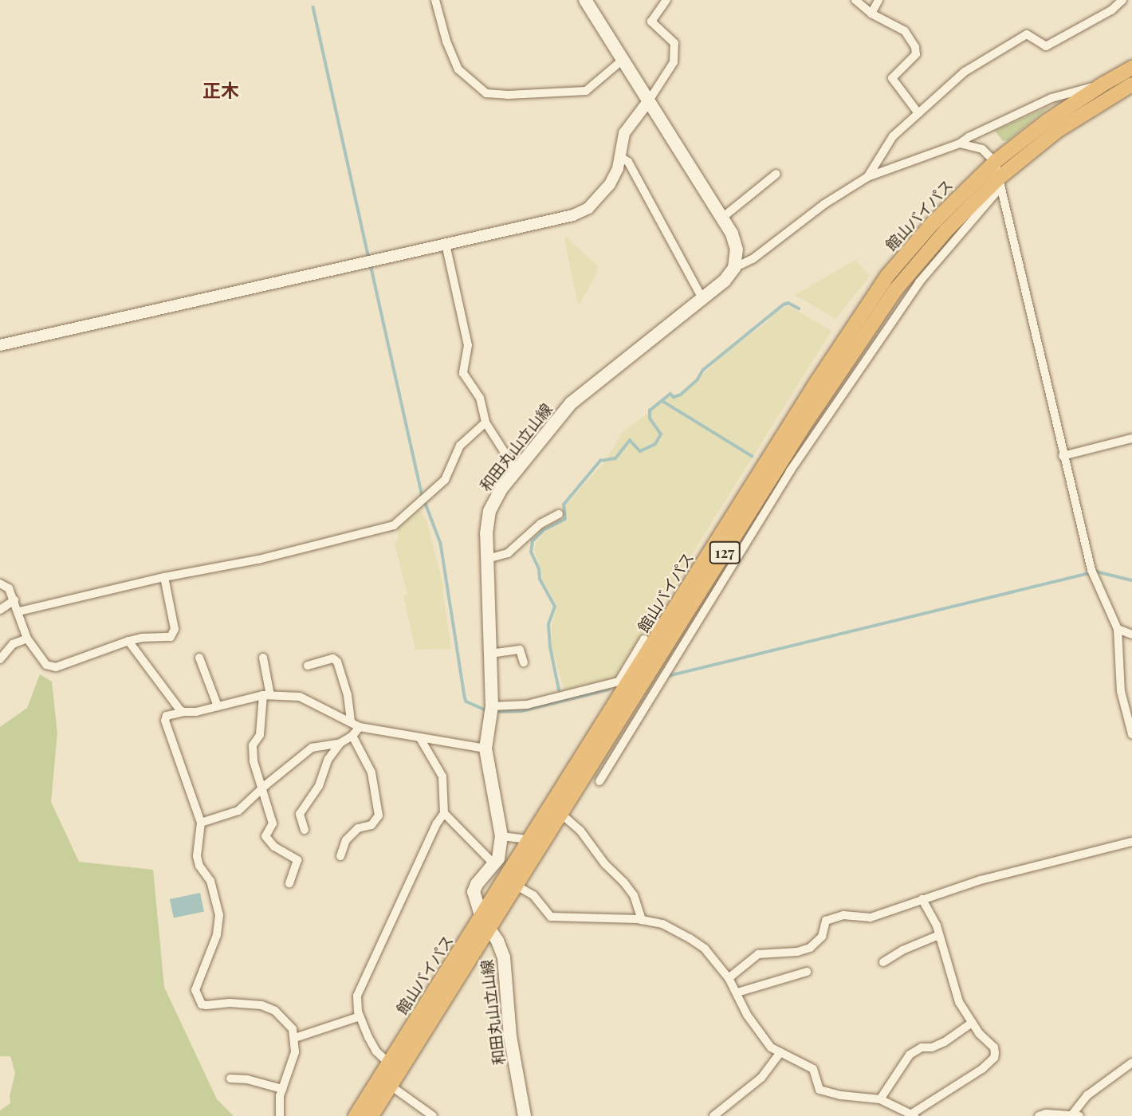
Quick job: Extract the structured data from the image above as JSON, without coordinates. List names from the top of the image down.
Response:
{
  "streets": {
    "highway": ["館山バイパス", "127"],
    "main road": ["和田丸山立山線"]
  },
  "crossings": [
    ["館山バイパス", "和田丸山立山線"]
  ],
  "districts": ["正木"]
}
